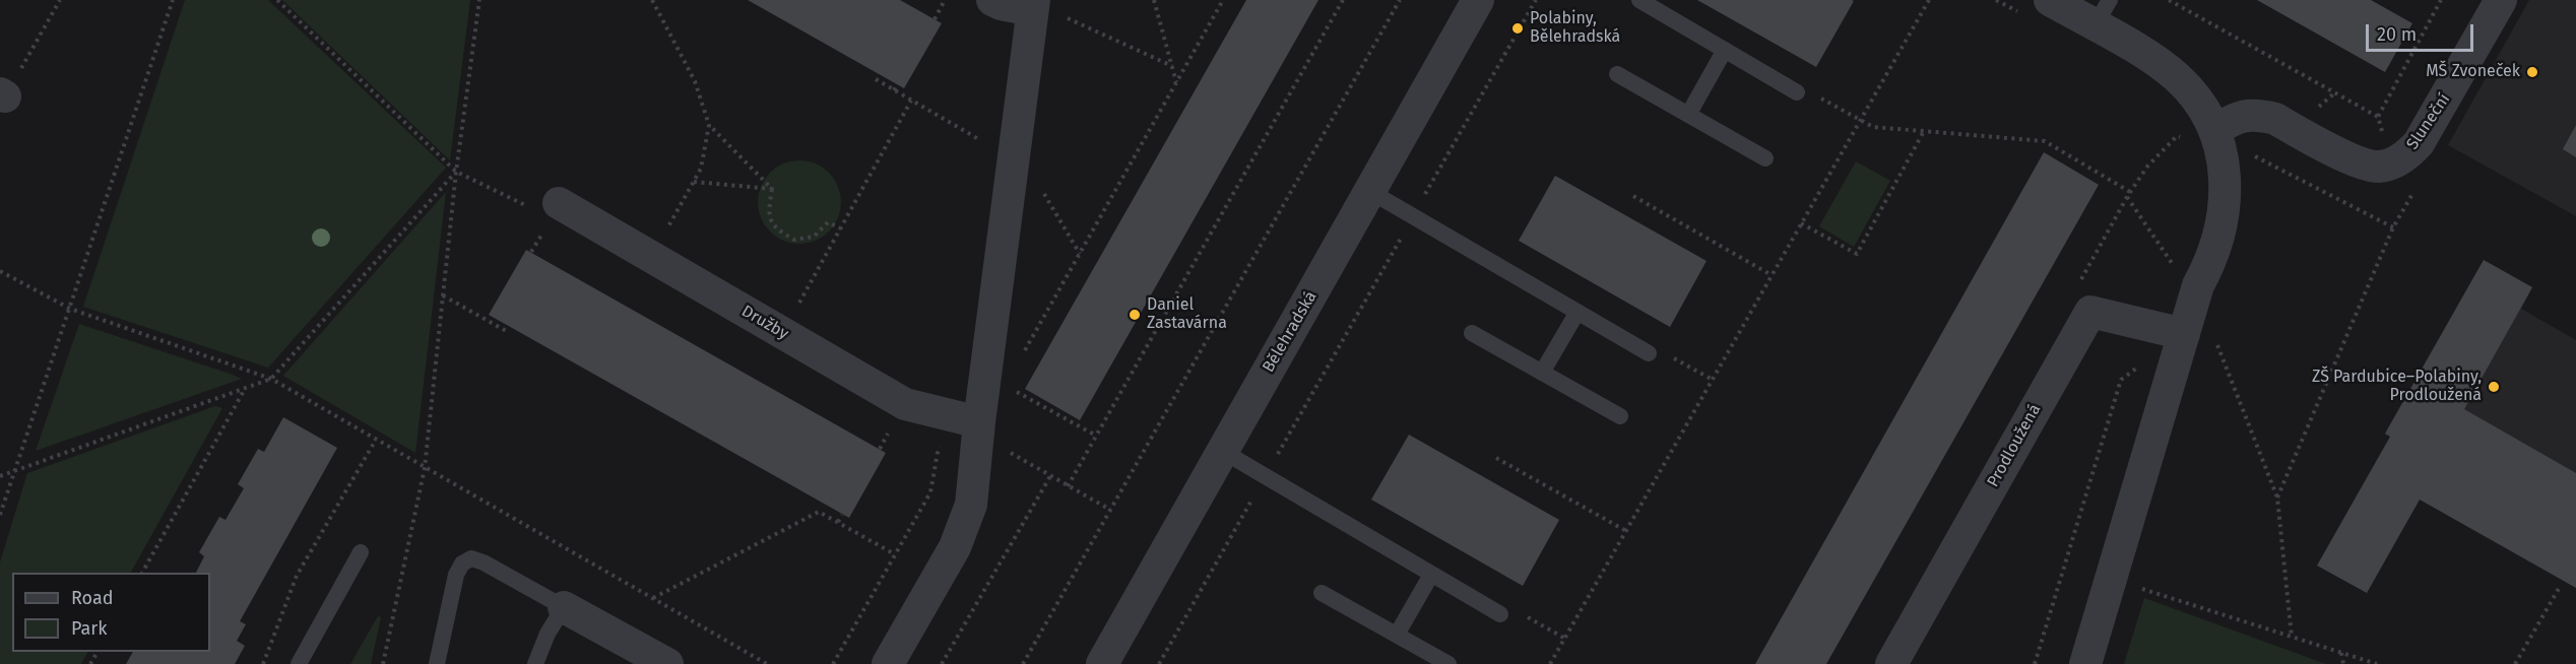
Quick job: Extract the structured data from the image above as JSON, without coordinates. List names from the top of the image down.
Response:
{
  "streets": {
    "street": [
      "Sluneční",
      "Družby",
      "Bělehradská",
      "Prodloužená"
    ]
  },
  "places": [
    "Polabiny, Bělehradská",
    "MŠ Zvoneček",
    "Daniel Zastavárna",
    "ZŠ Pardubice–Polabiny, Prodloužená"
  ],
  "legend": ["Road", "Park"],
  "scale_bar": "20 m"
}
